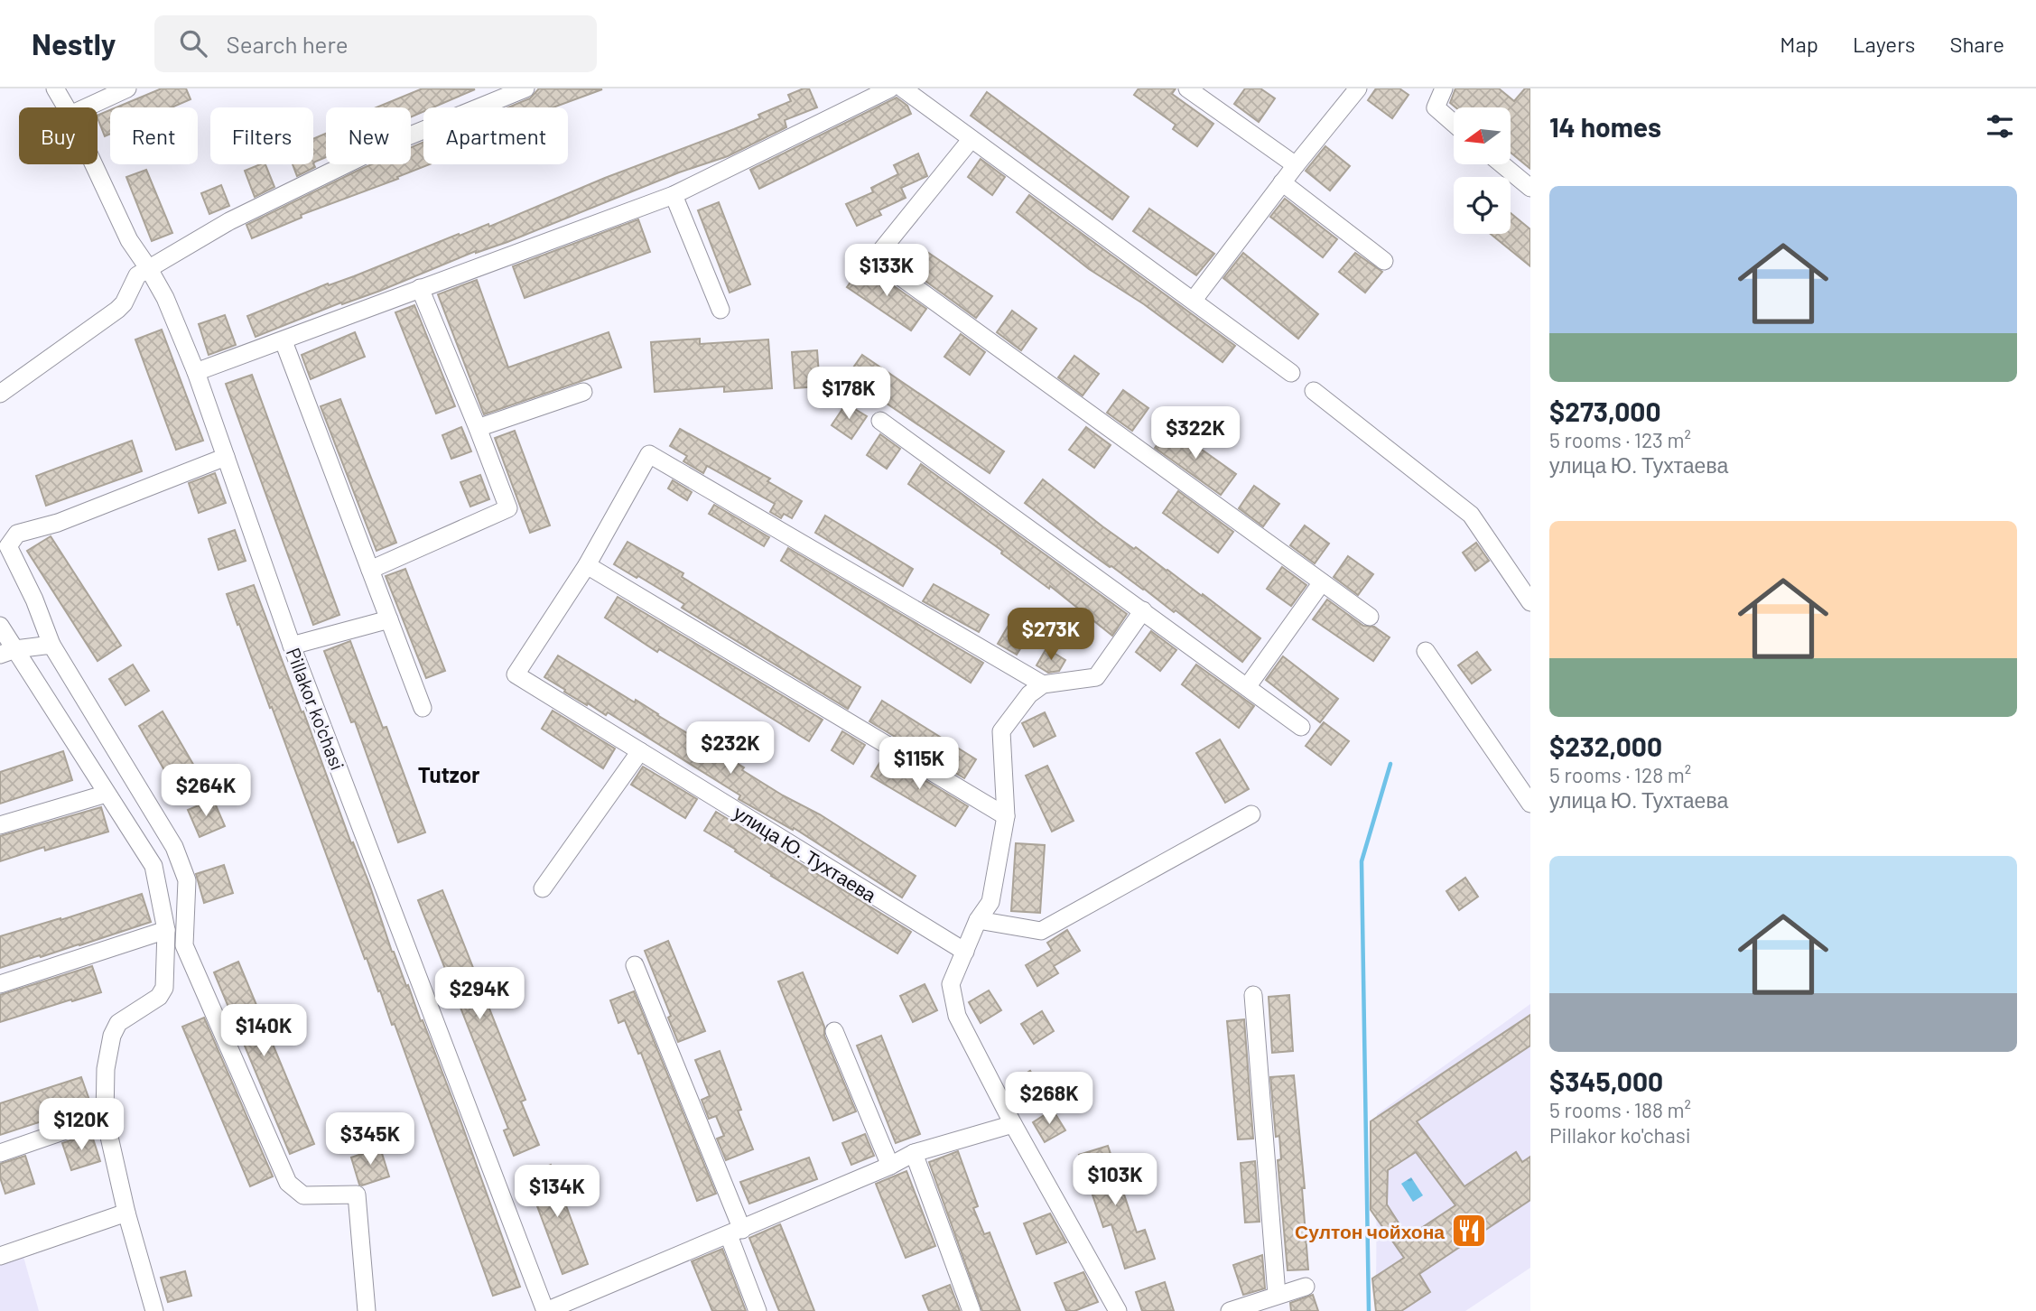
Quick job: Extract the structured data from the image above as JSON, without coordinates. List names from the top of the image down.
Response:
{
  "streets": {
    "street": ["Pillakor ko'chasi", "улица Ю. Тухтаева"]
  },
  "districts": ["Tutzor"],
  "places": {
    "restaurant": ["Султон чойхона"]
  },
  "north": "left",
  "page": {
    "header": "Nestly",
    "search": "Search here",
    "nav": ["Map", "Layers", "Share"],
    "heading": "14 homes",
    "chip": [
      "Buy",
      "Rent",
      "Filters",
      "New",
      "Apartment"
    ],
    "list": [
      {
        "name": "$273,000",
        "note": "5 rooms · 123 m² · улица Ю. Тухтаева"
      },
      {
        "name": "$232,000",
        "note": "5 rooms · 128 m² · улица Ю. Тухтаева"
      },
      {
        "name": "$345,000",
        "note": "5 rooms · 188 m² · Pillakor ko'chasi"
      }
    ],
    "price": [
      "$133K",
      "$178K",
      "$322K",
      "$273K",
      "$232K",
      "$115K",
      "$264K",
      "$294K",
      "$140K",
      "$268K",
      "$120K",
      "$345K",
      "$103K",
      "$134K"
    ]
  }
}
